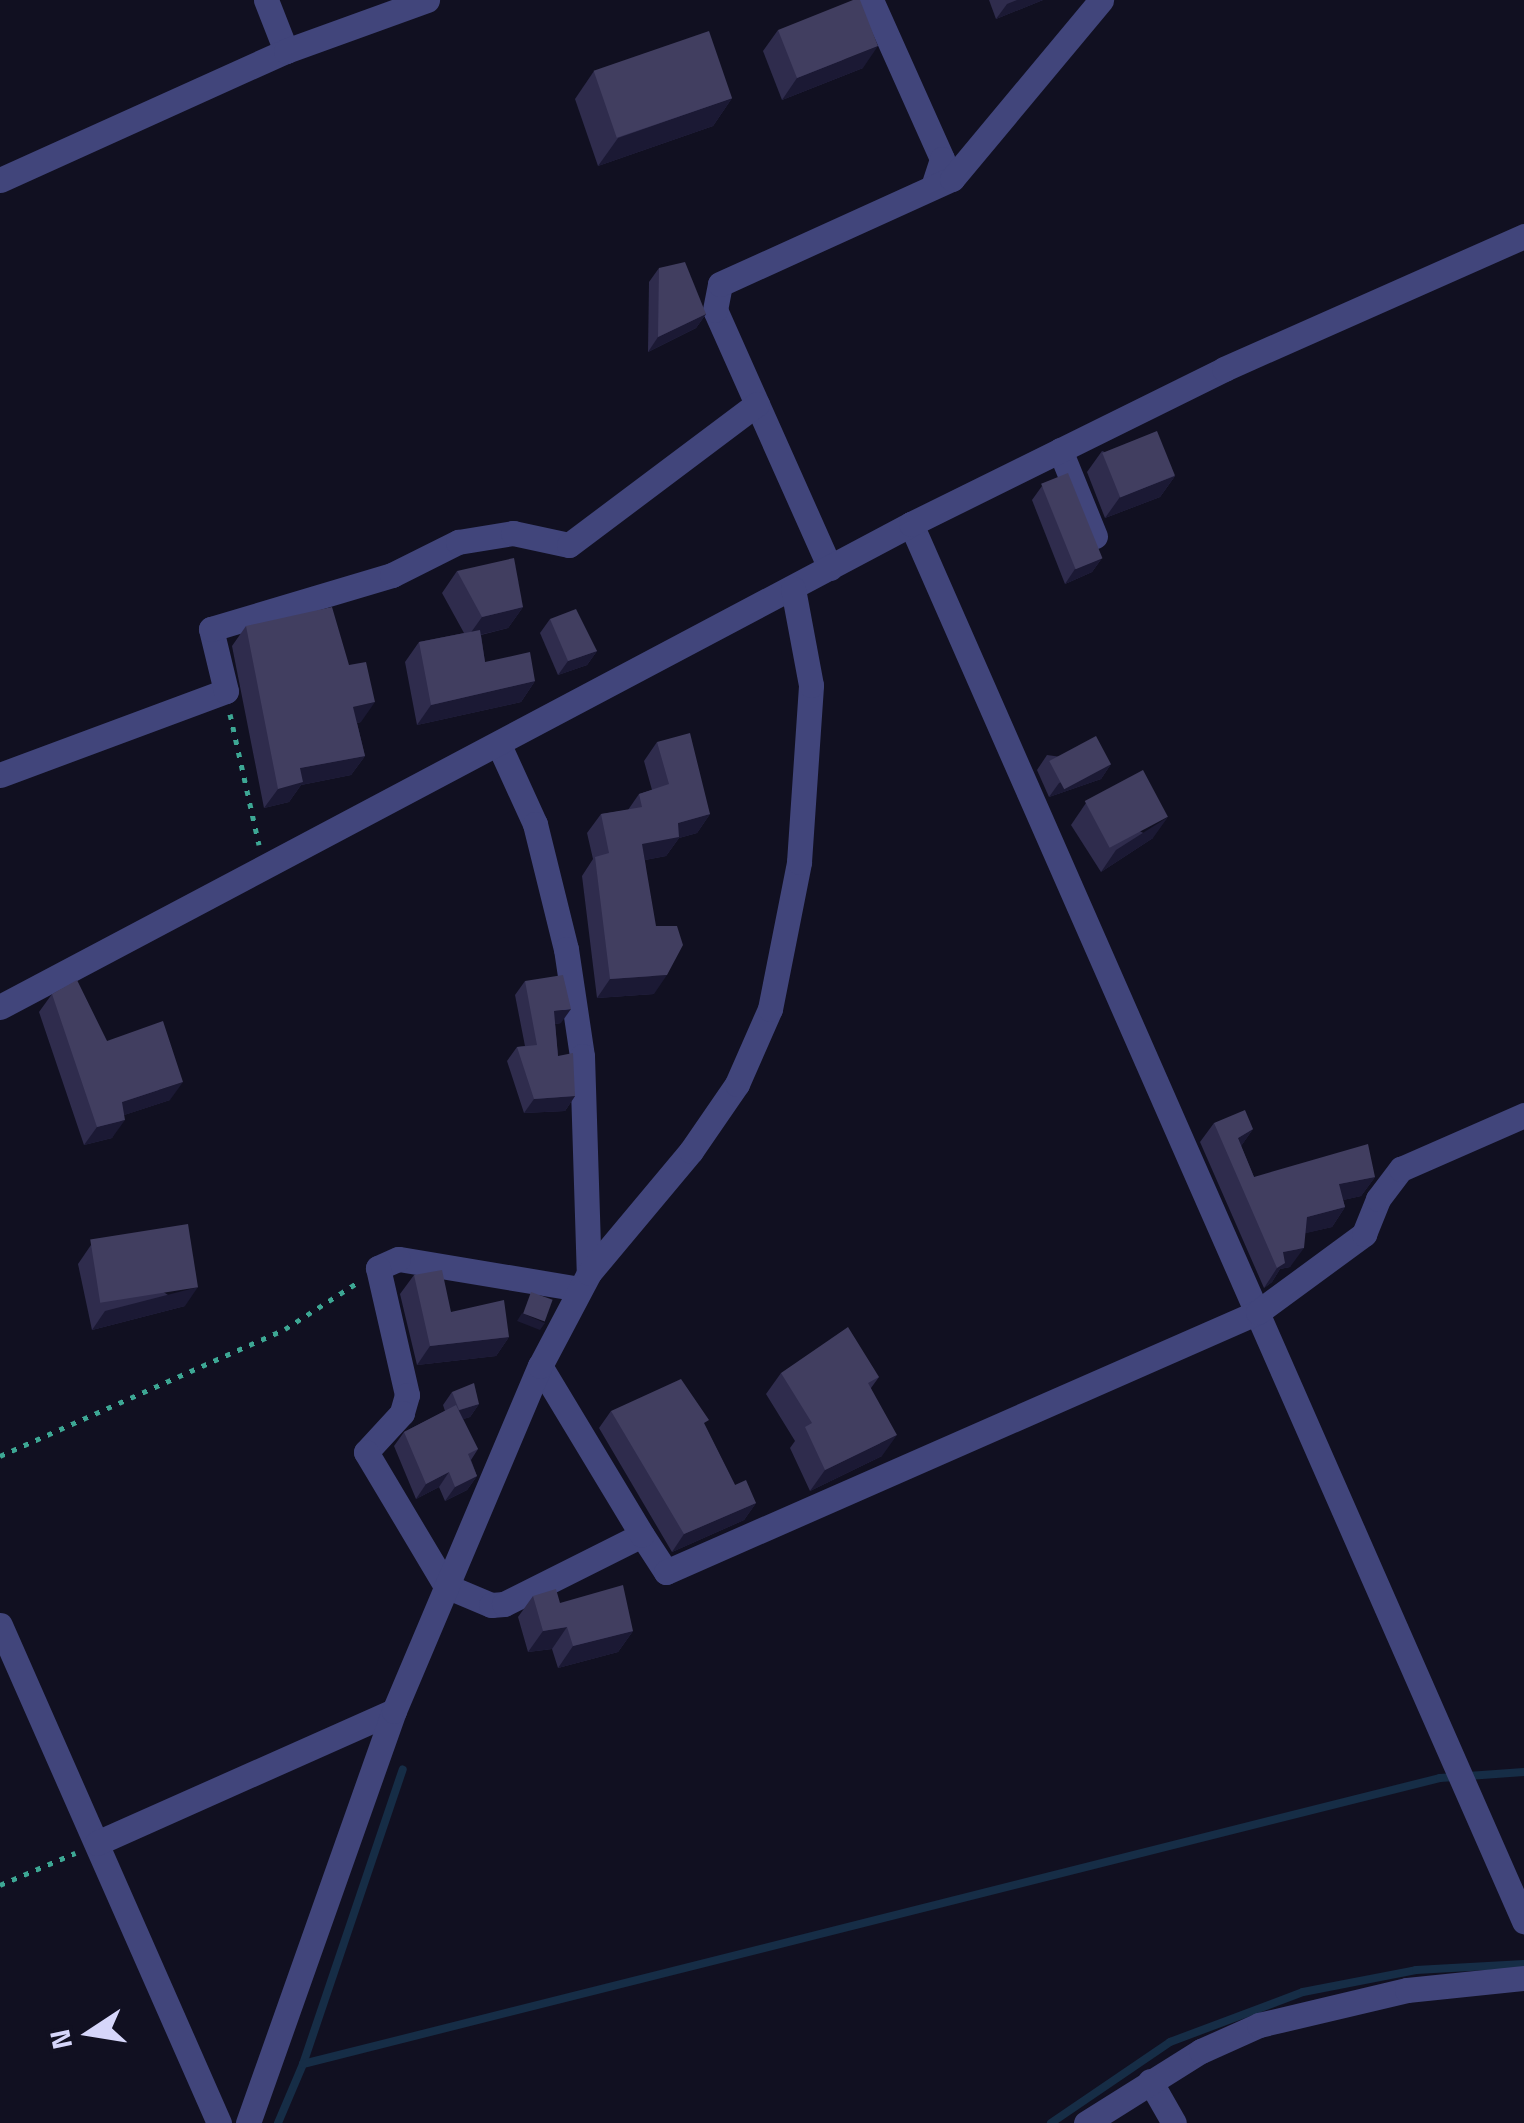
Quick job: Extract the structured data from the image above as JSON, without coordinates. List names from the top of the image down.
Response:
{
  "north": "left"
}
